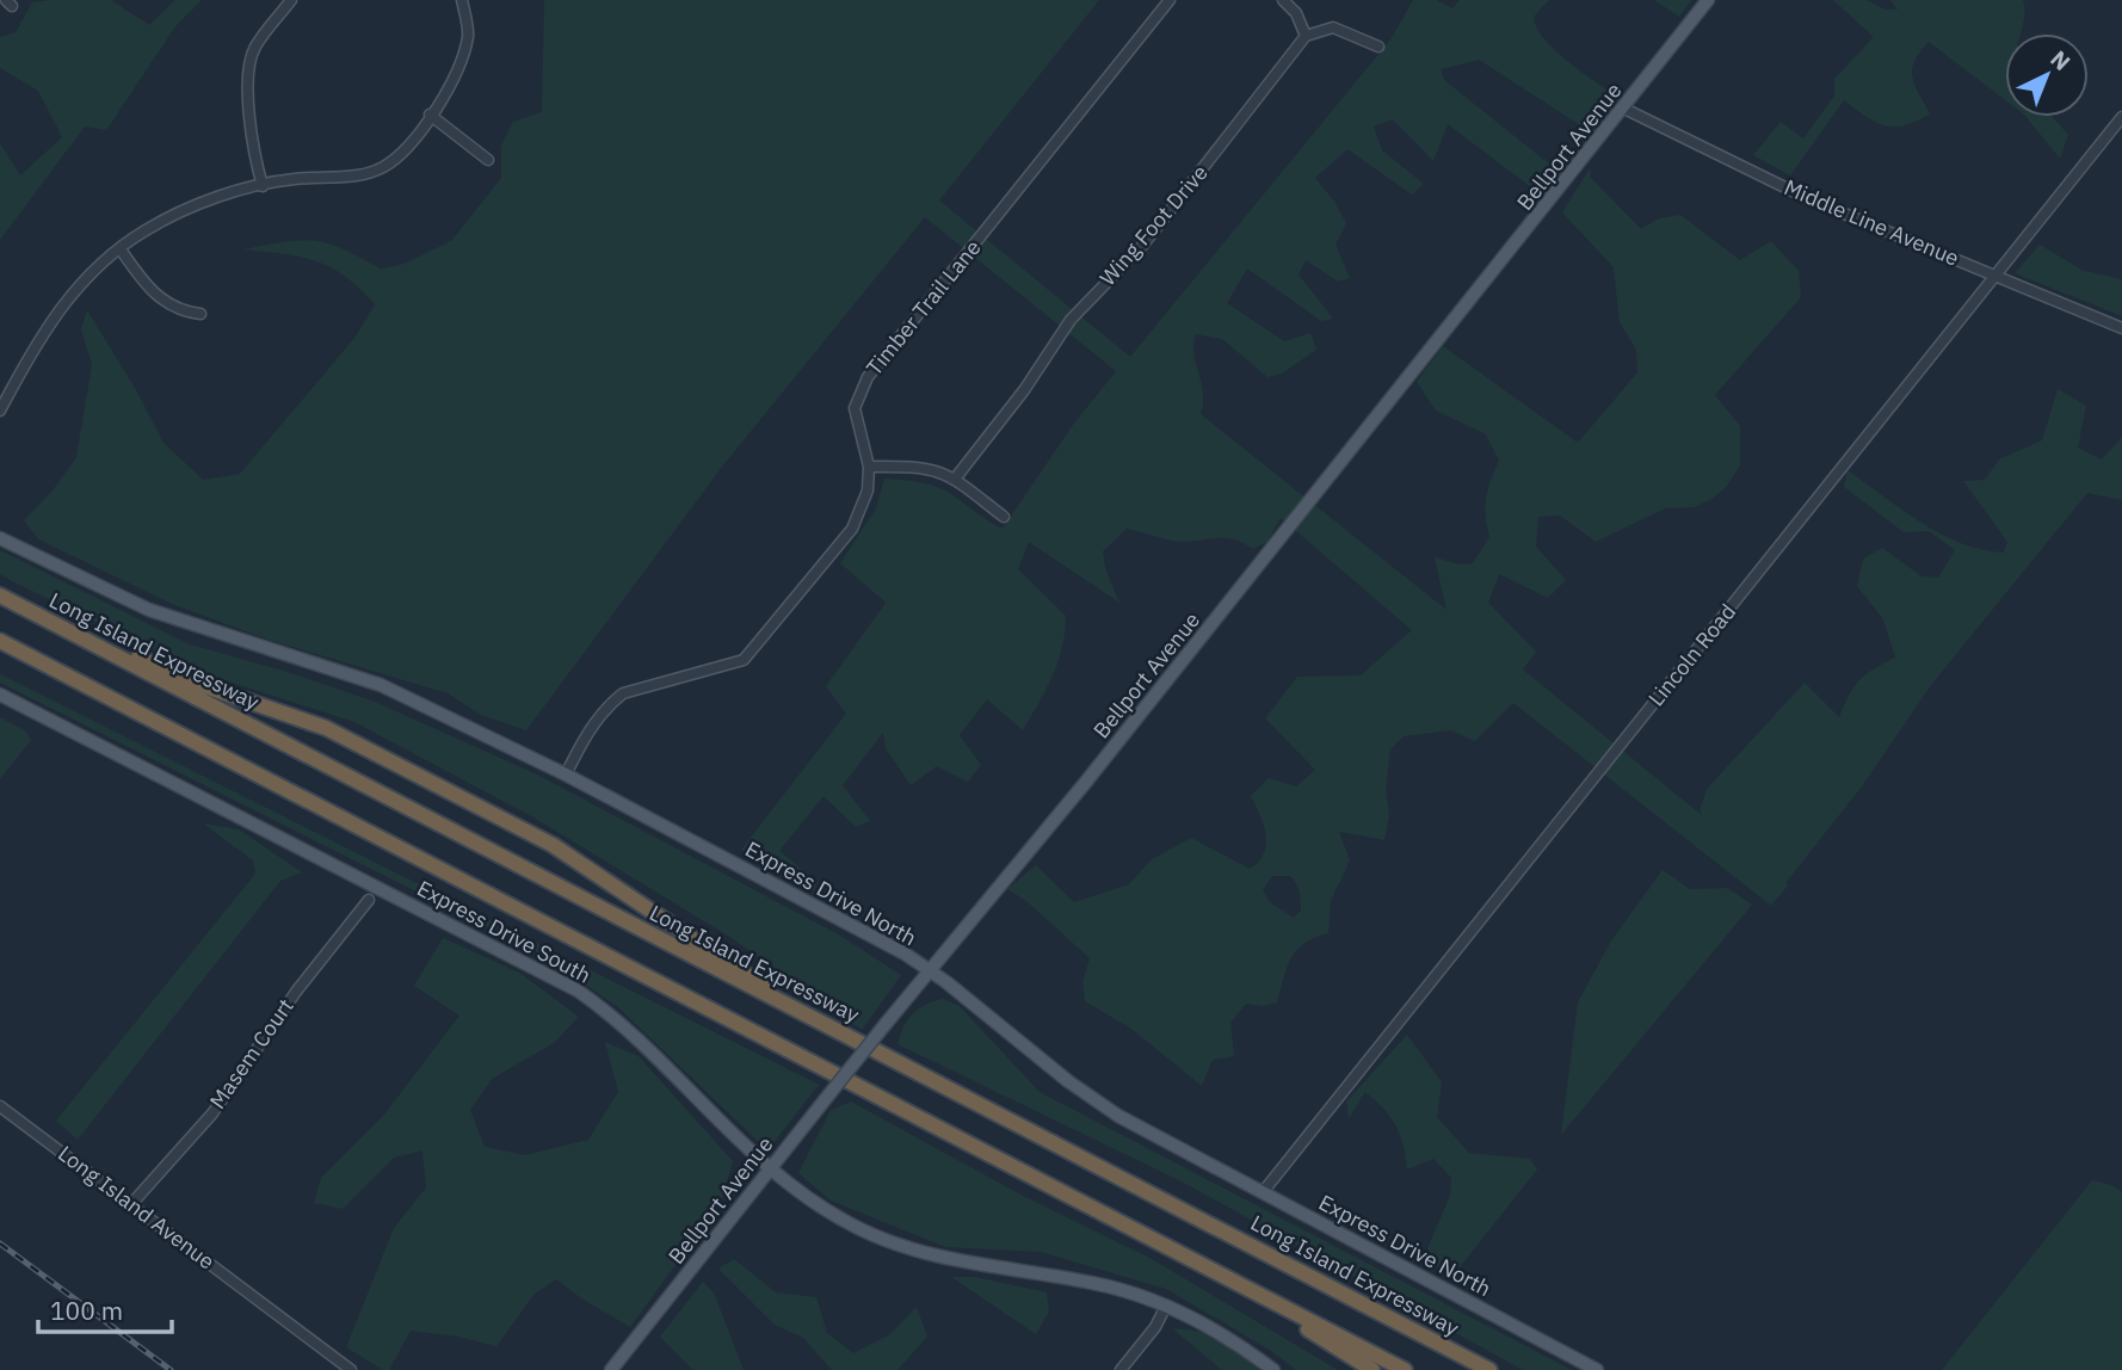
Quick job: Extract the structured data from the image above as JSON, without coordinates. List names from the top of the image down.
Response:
{
  "streets": {
    "highway": ["Long Island Expressway"],
    "main road": ["Bellport Avenue", "Express Drive North", "Express Drive South"],
    "street": [
      "Middle Line Avenue",
      "Wing Foot Drive",
      "Timber Trail Lane",
      "Lincoln Road",
      "Masem Court",
      "Long Island Avenue"
    ]
  },
  "crossings": [
    ["Bellport Avenue", "Middle Line Avenue"],
    ["Bellport Avenue", "Express Drive North"],
    ["Bellport Avenue", "Express Drive South"],
    ["Middle Line Avenue", "Lincoln Road"],
    ["Timber Trail Lane", "Express Drive North"],
    ["Lincoln Road", "Express Drive North"],
    ["Masem Court", "Long Island Avenue"]
  ],
  "scale_bar": "100 m",
  "north": "top right"
}
